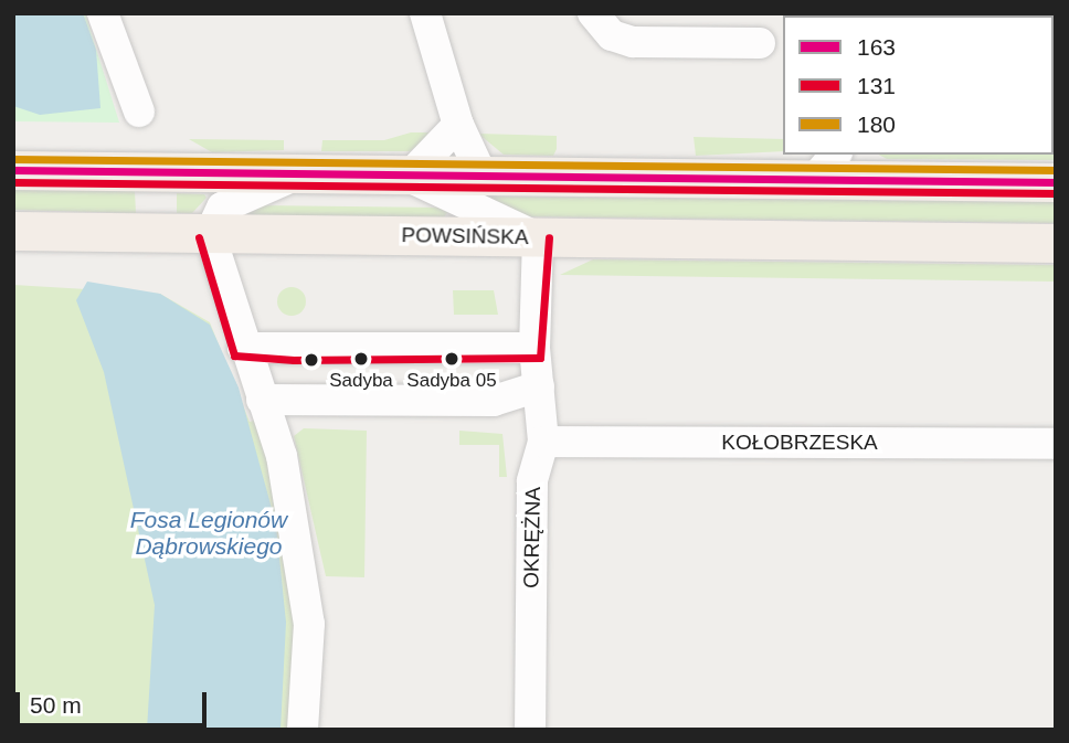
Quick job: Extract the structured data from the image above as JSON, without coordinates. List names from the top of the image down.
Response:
{
  "streets": {
    "main road": ["POWSIŃSKA"],
    "street": ["KOŁOBRZESKA", "OKRĘŻNA"]
  },
  "crossings": [
    ["POWSIŃSKA", "OKRĘŻNA"],
    ["KOŁOBRZESKA", "OKRĘŻNA"]
  ],
  "water": ["Fosa Legionów Dąbrowskiego"],
  "places": ["Sadyba", "Sadyba 05"],
  "lines": ["transit line 180", "transit line 163", "transit line 131"],
  "legend": ["163", "131", "180"],
  "scale_bar": "50 m"
}
